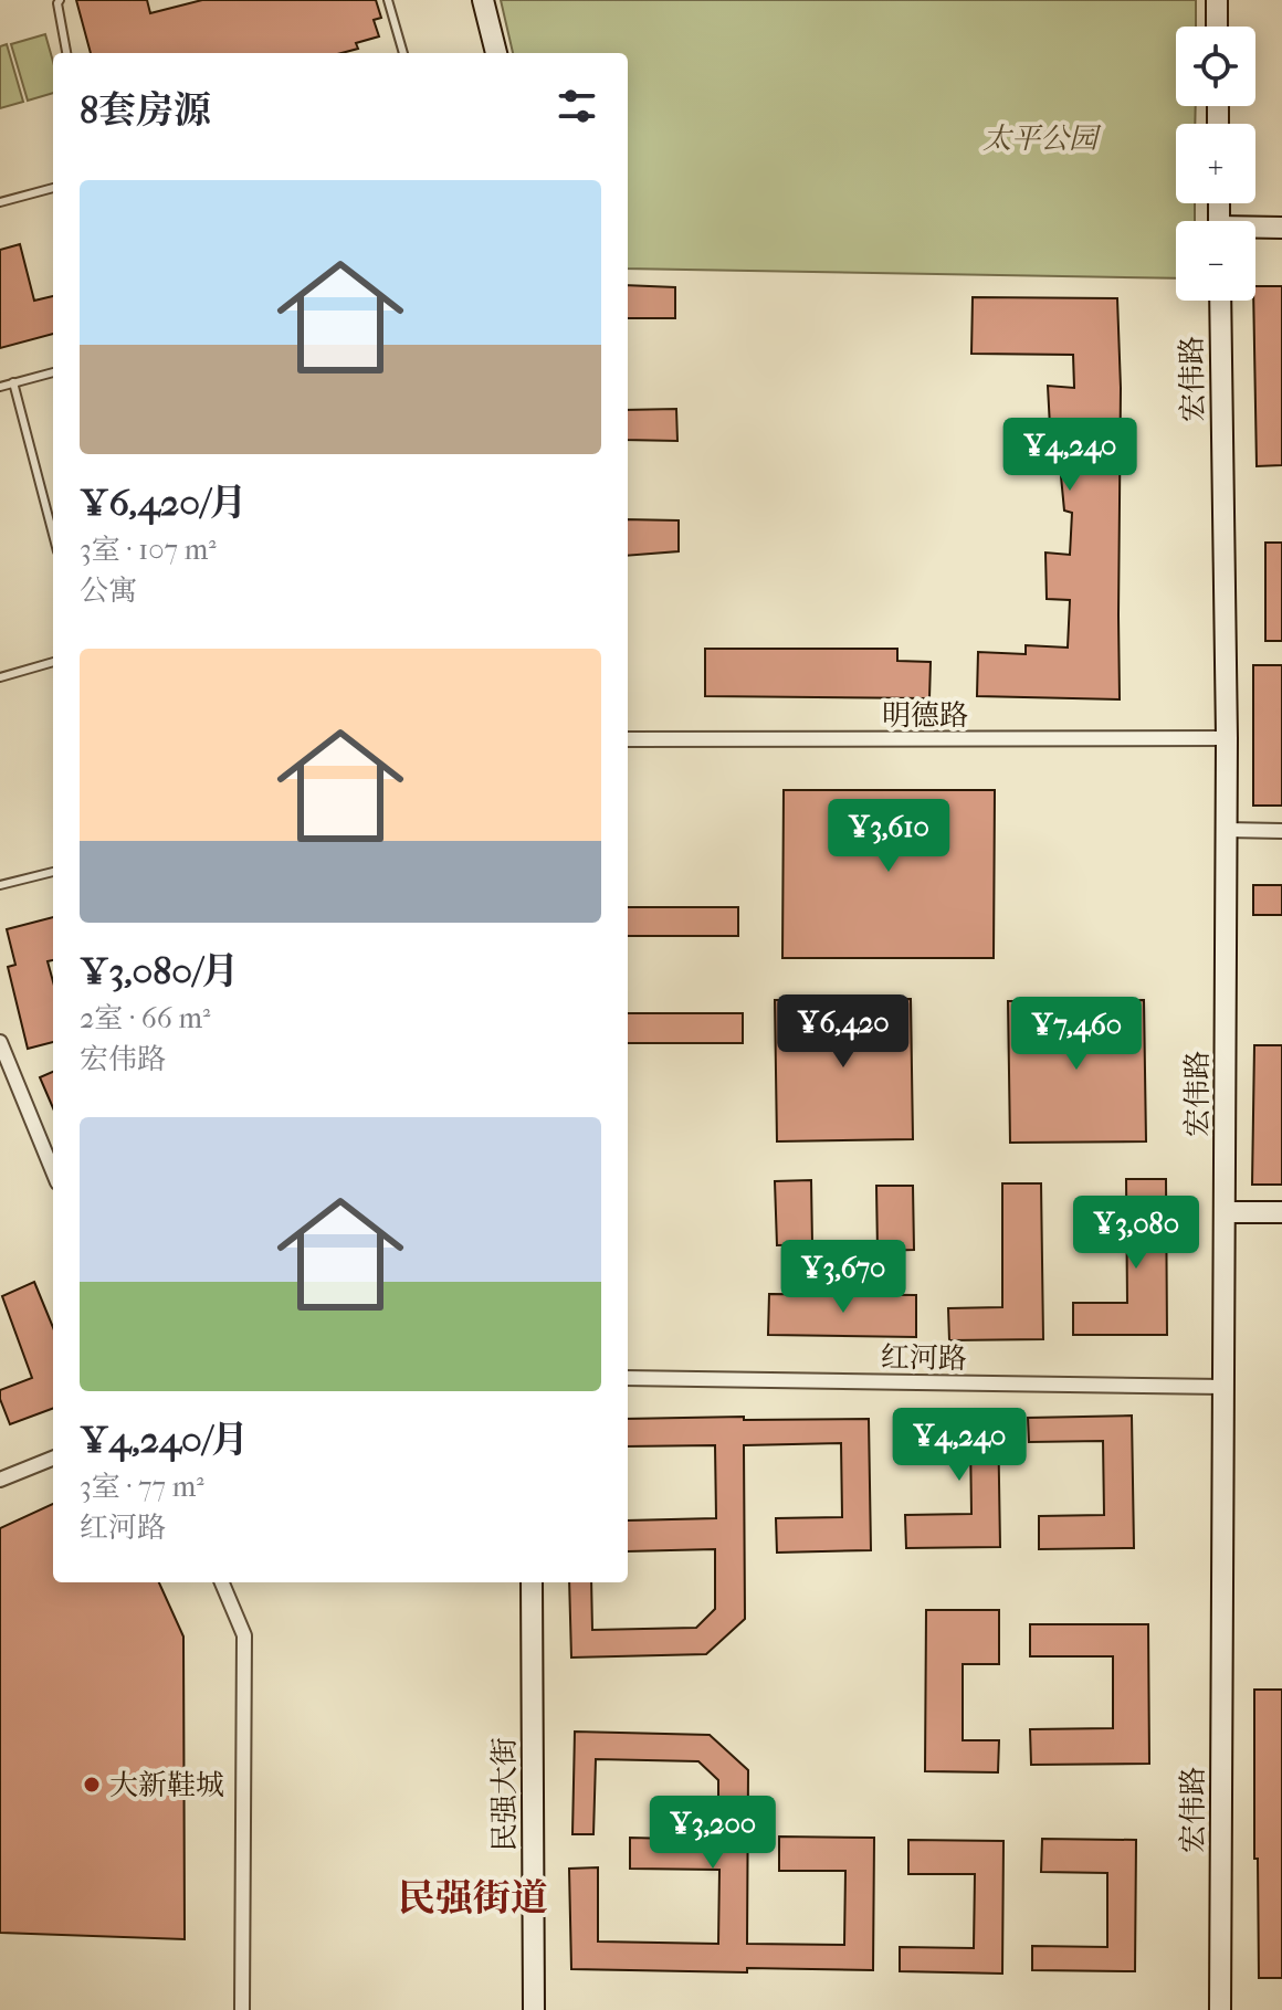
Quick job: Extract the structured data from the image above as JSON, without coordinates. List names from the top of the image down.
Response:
{
  "streets": {
    "main road": ["宏伟路", "民强大街"],
    "street": ["明德路", "红河路"]
  },
  "crossings": [
    ["宏伟路", "明德路"],
    ["宏伟路", "红河路"]
  ],
  "districts": ["民强街道"],
  "parks": ["太平公园"],
  "places": ["大新鞋城"],
  "page": {
    "map_buttons": ["+", "−"],
    "heading": "8套房源",
    "list": [
      {
        "name": "¥6,420/月",
        "note": "3室 · 107 m² · 公寓"
      },
      {
        "name": "¥3,080/月",
        "note": "2室 · 66 m² · 宏伟路"
      },
      {
        "name": "¥4,240/月",
        "note": "3室 · 77 m² · 红河路"
      }
    ],
    "price": [
      "¥4,240",
      "¥3,610",
      "¥6,420",
      "¥7,460",
      "¥3,080",
      "¥3,670",
      "¥4,240",
      "¥3,200"
    ]
  }
}
